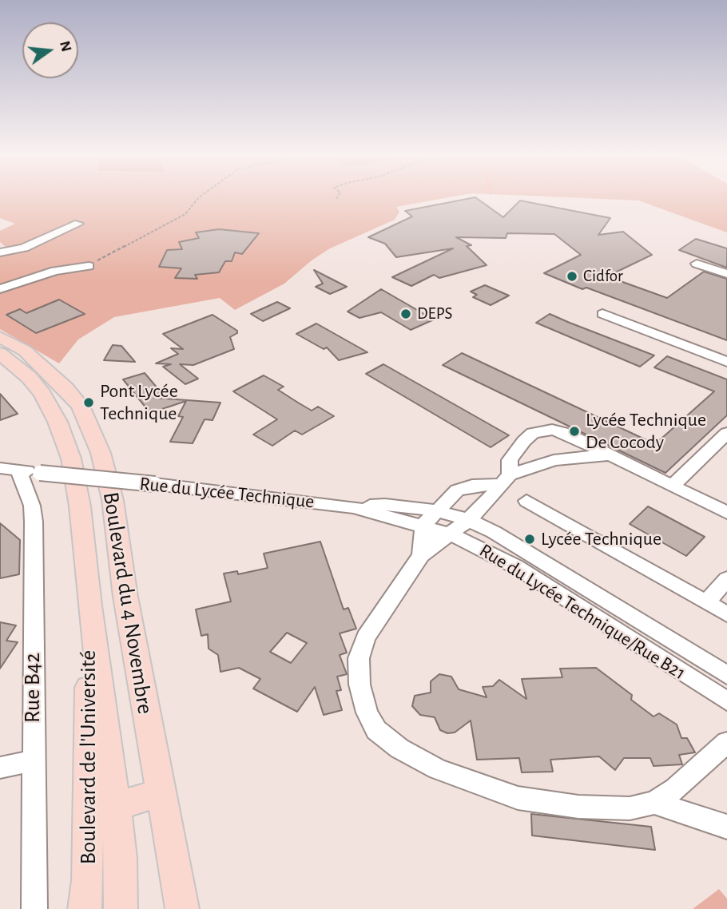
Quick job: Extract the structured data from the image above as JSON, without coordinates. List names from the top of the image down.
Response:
{
  "streets": {
    "main road": ["Boulevard du 4 Novembre", "Boulevard de l'Université"],
    "street": ["Rue du Lycée Technique", "Rue du Lycée Technique/Rue B21", "Rue B42"]
  },
  "crossings": [
    ["Rue du Lycée Technique", "Rue du Lycée Technique/Rue B21"],
    ["Rue du Lycée Technique", "Rue B42"],
    ["Boulevard du 4 Novembre", "Boulevard de l'Université"]
  ],
  "places": [
    "Cidfor",
    "DEPS",
    "Pont Lycée Technique",
    "Lycée Technique De Cocody",
    "Lycée Technique"
  ],
  "north": "right"
}
